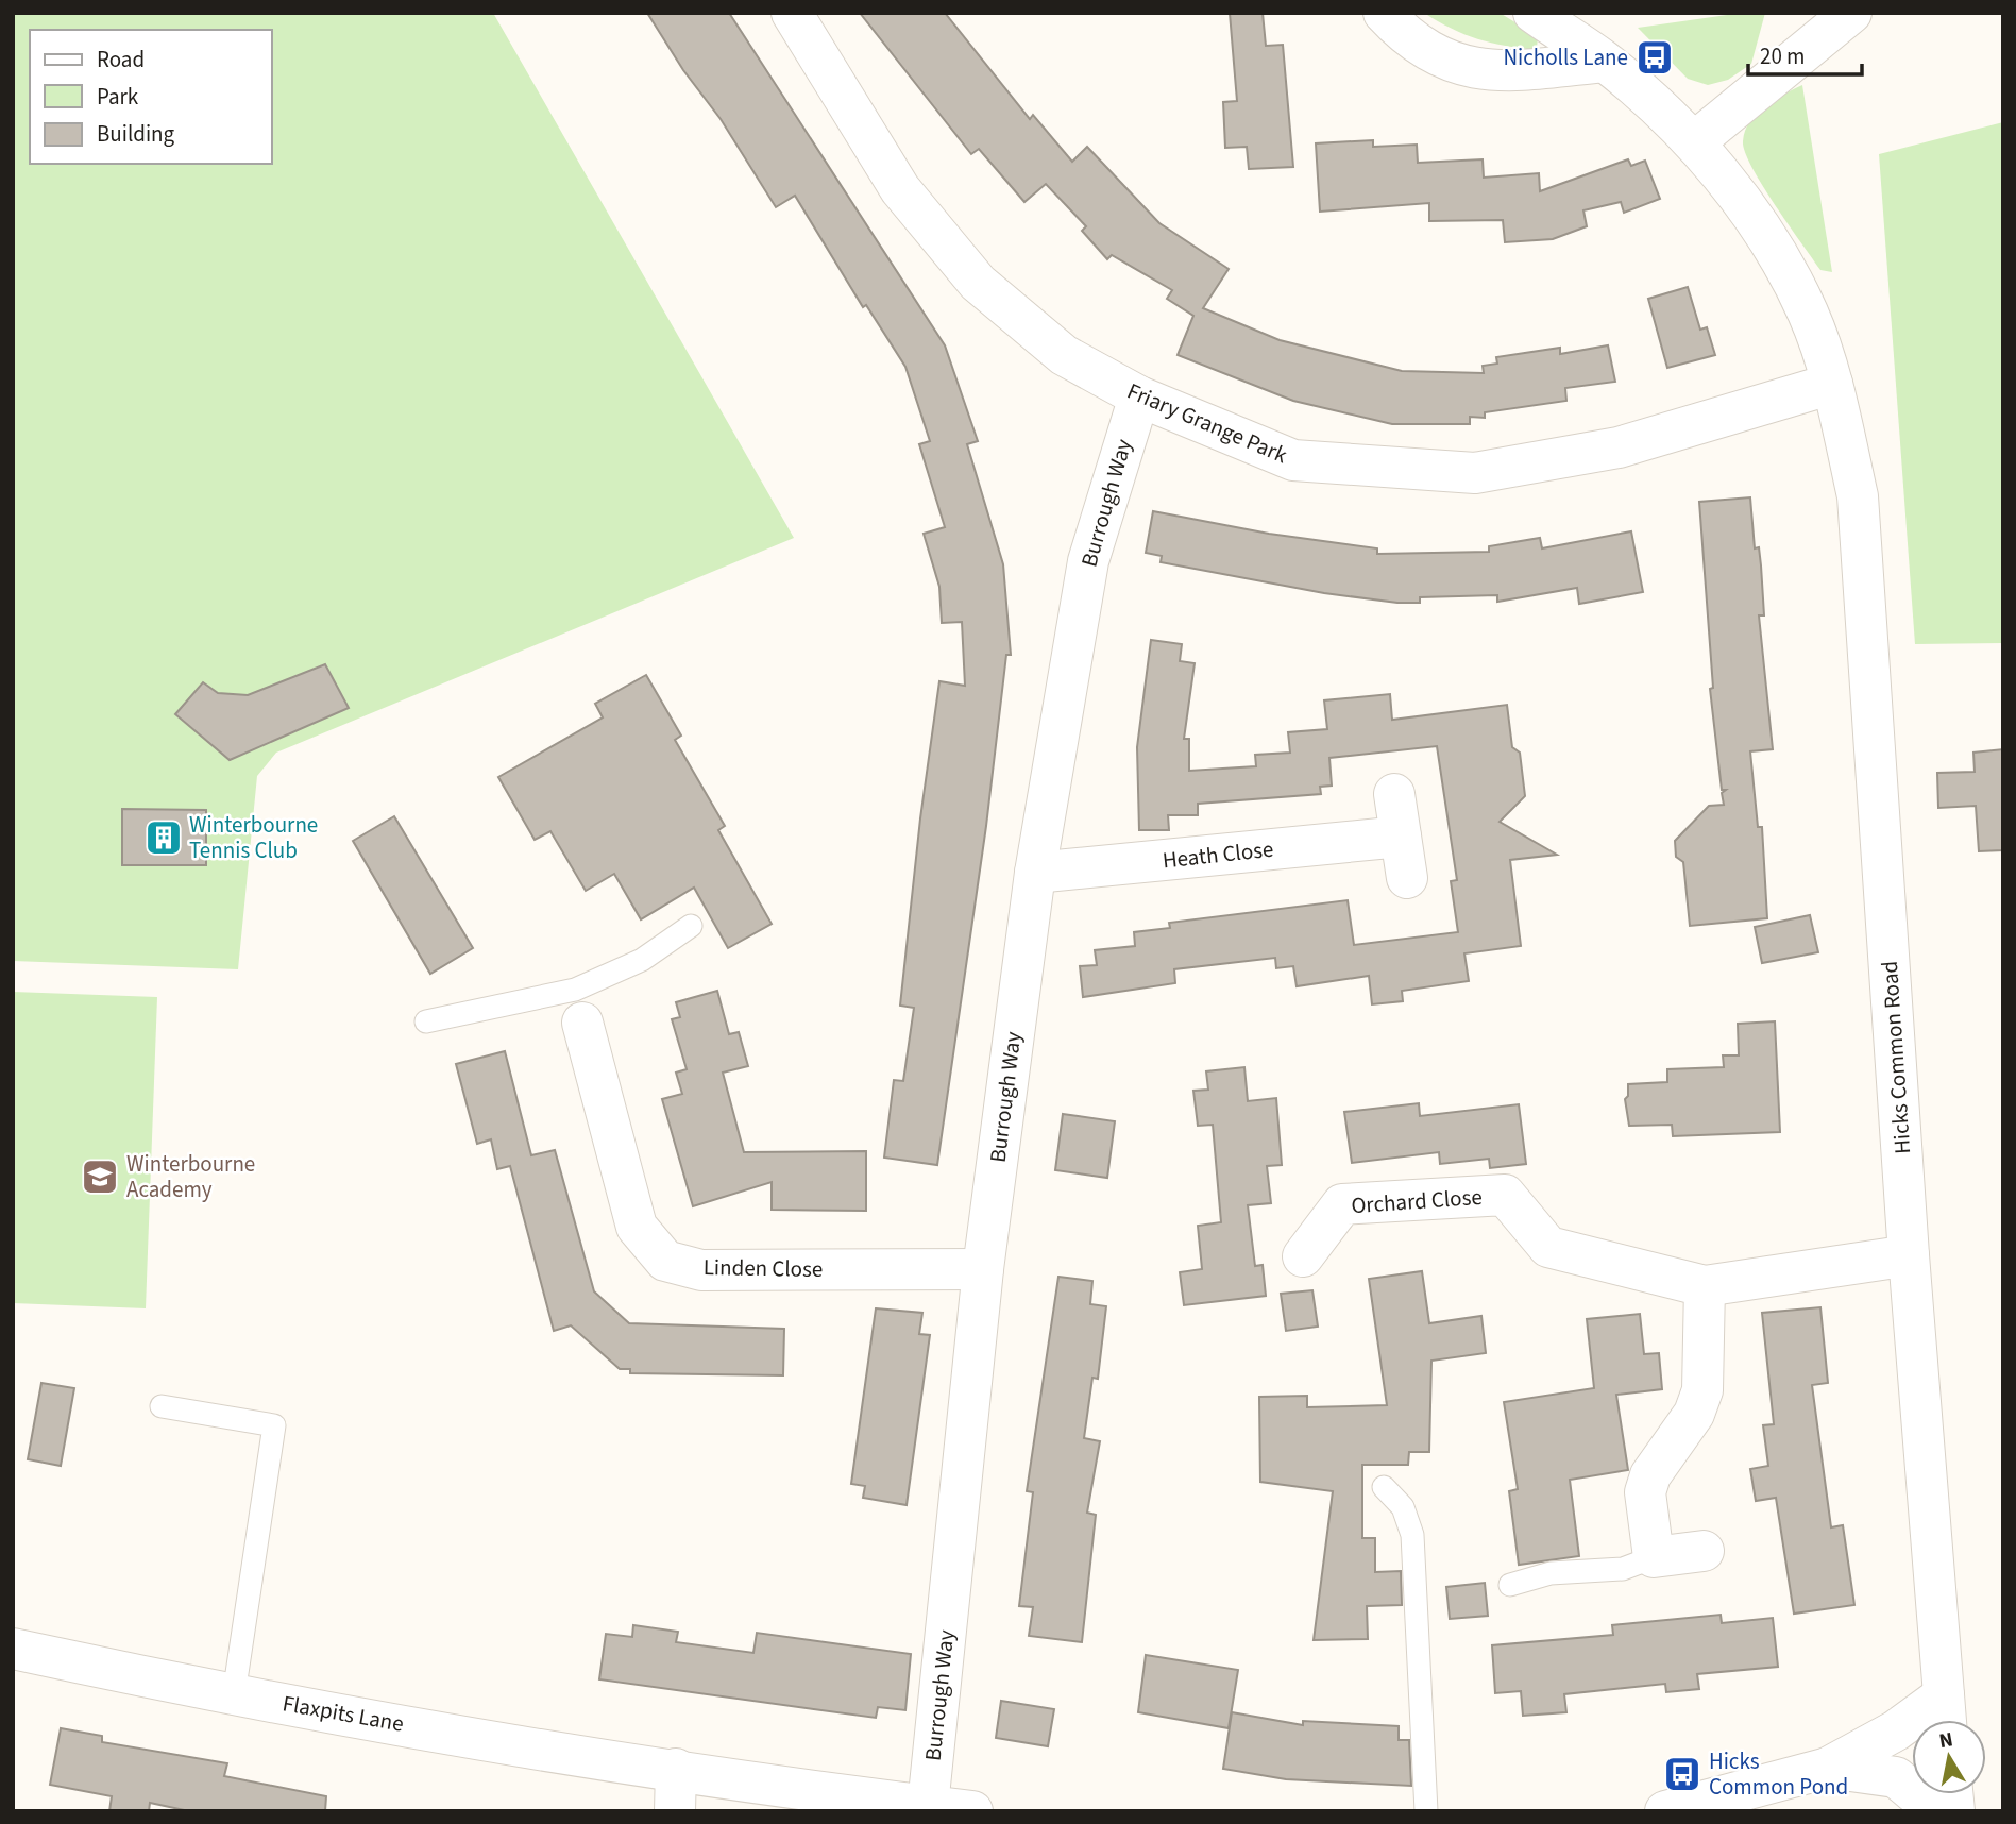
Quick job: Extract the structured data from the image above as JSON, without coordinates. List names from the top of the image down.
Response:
{
  "streets": {
    "street": [
      "Friary Grange Park",
      "Burrough Way",
      "Heath Close",
      "Hicks Common Road",
      "Orchard Close",
      "Linden Close",
      "Flaxpits Lane"
    ]
  },
  "crossings": [
    ["Friary Grange Park", "Burrough Way"],
    ["Friary Grange Park", "Hicks Common Road"],
    ["Burrough Way", "Heath Close"],
    ["Burrough Way", "Linden Close"],
    ["Burrough Way", "Flaxpits Lane"],
    ["Hicks Common Road", "Orchard Close"]
  ],
  "places": {
    "bus stop": ["Nicholls Lane", "Hicks Common Pond"],
    "building": ["Winterbourne Tennis Club"],
    "school or university": ["Winterbourne Academy"]
  },
  "legend": ["Road", "Park", "Building"],
  "scale_bar": "20 m",
  "north": "top"
}
